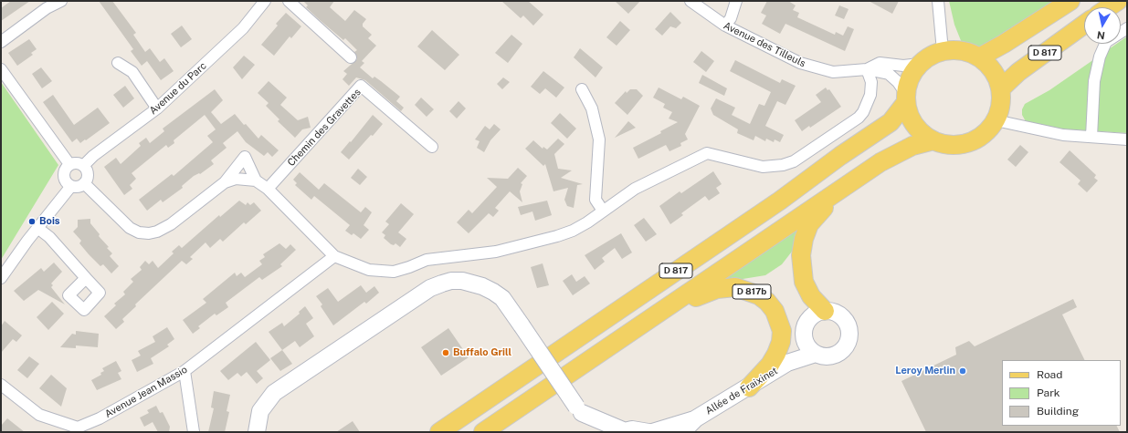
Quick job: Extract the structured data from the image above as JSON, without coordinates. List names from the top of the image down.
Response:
{
  "streets": {
    "main road": ["D 817", "D 817b"],
    "street": [
      "Avenue des Tilleuls",
      "Avenue du Parc",
      "Chemin des Gravettes",
      "Allée de Fraixinet",
      "Avenue Jean Massio"
    ]
  },
  "crossings": [
    ["Avenue des Tilleuls", "D 817"],
    ["D 817", "D 817b"],
    ["D 817b", "Allée de Fraixinet"]
  ],
  "places": ["Bois", "Buffalo Grill", "Leroy Merlin"],
  "legend": ["Road", "Park", "Building"],
  "north": "bottom"
}
